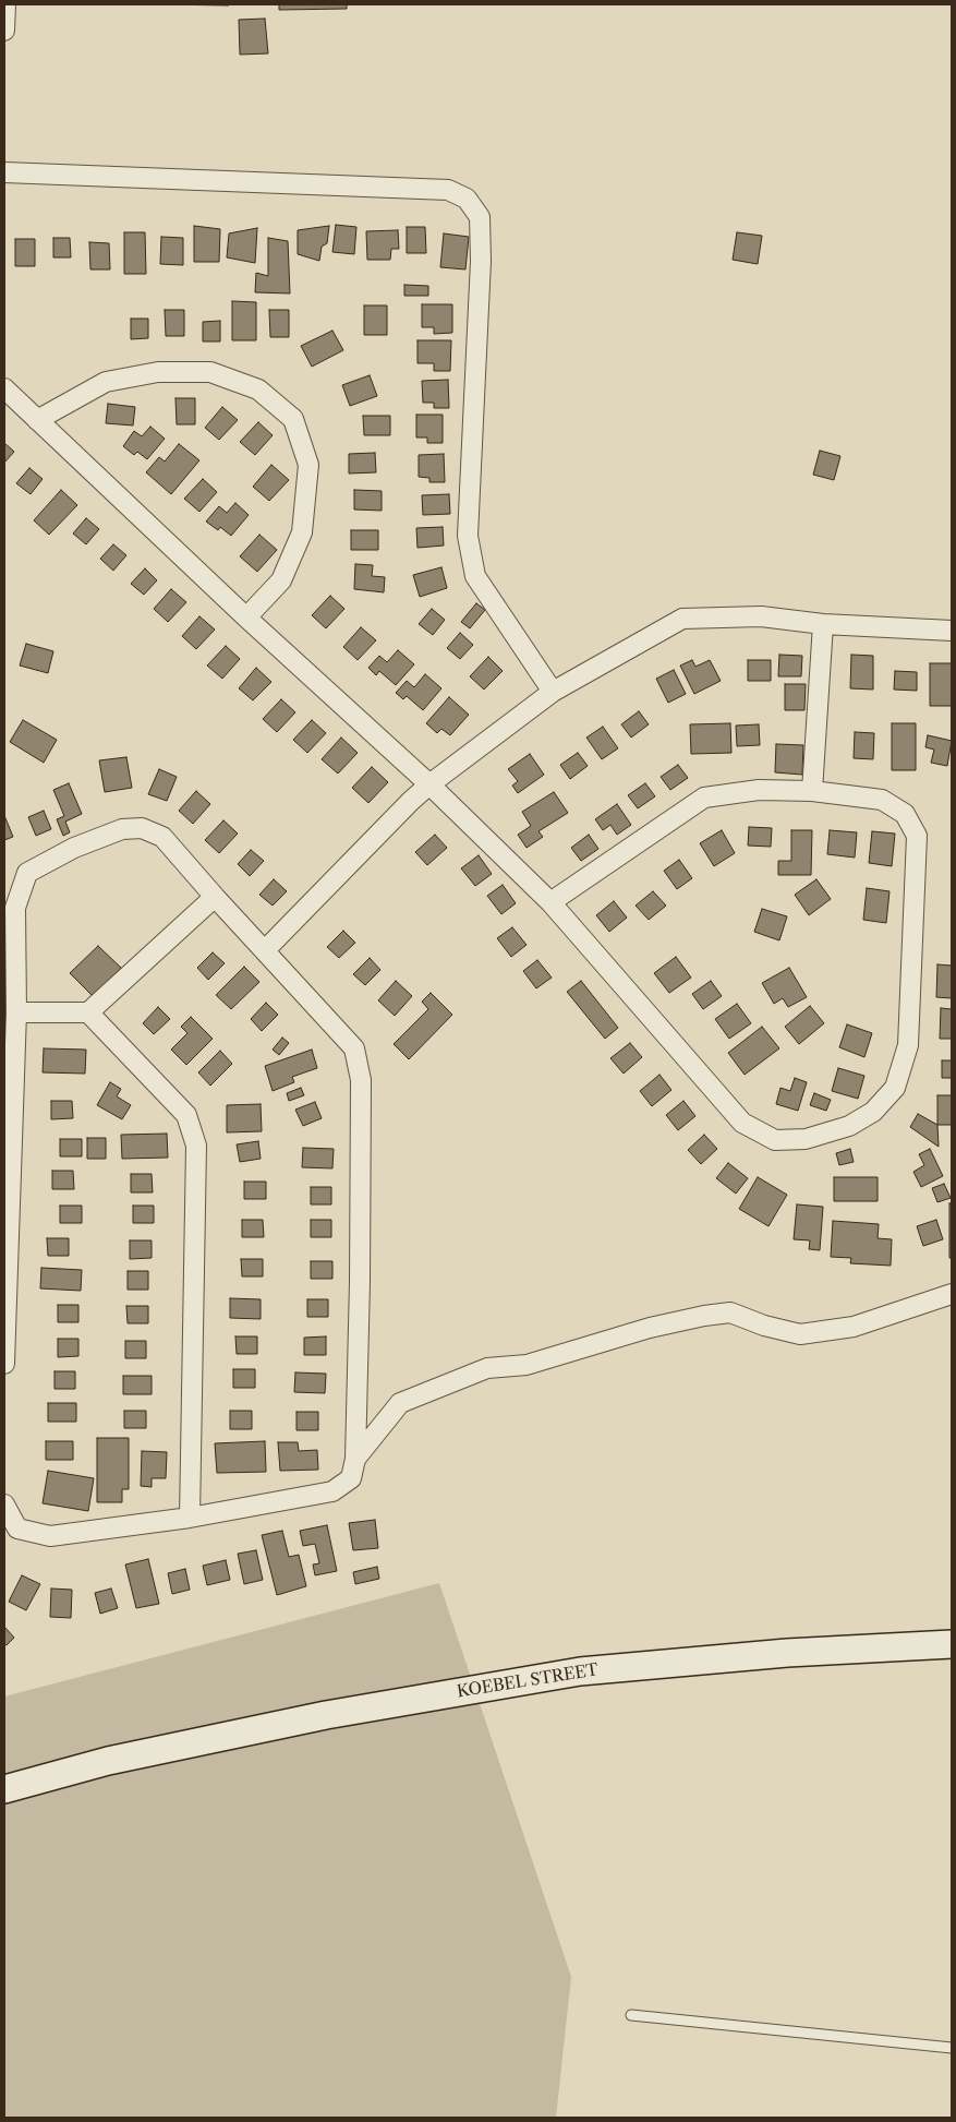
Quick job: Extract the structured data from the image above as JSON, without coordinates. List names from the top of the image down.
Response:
{
  "streets": {
    "main road": ["KOEBEL STREET"]
  }
}
